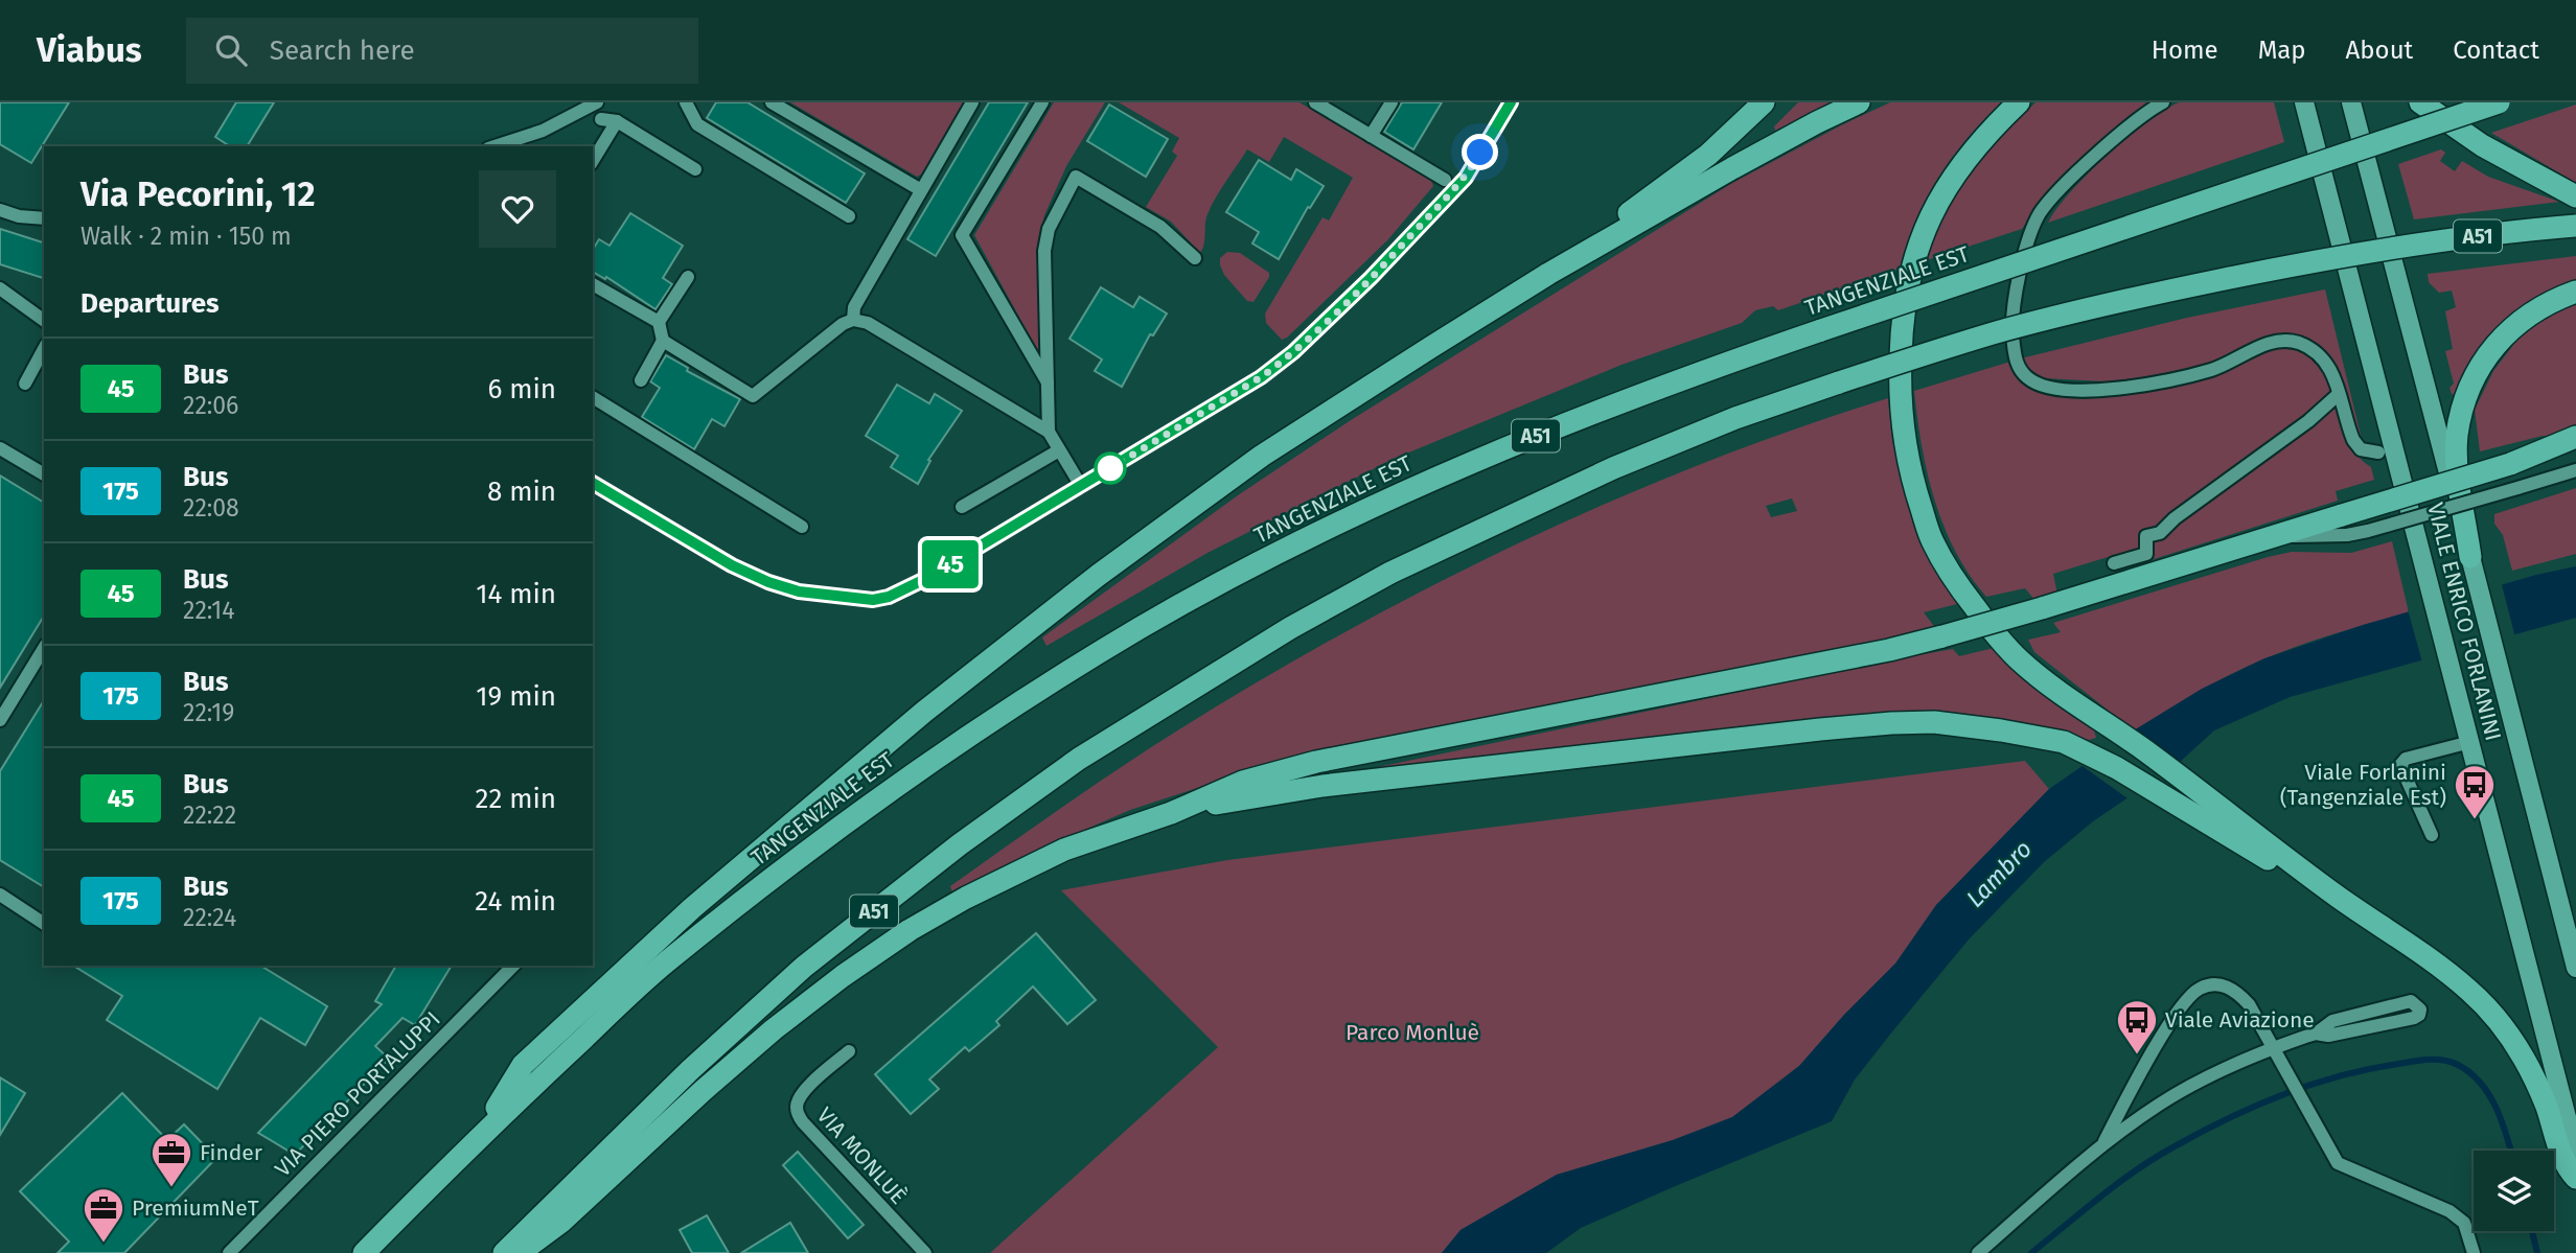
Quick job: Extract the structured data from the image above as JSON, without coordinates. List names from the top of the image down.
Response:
{
  "streets": {
    "highway": ["A51", "TANGENZIALE EST"],
    "main road": ["VIALE ENRICO FORLANINI"],
    "street": ["VIA PIERO PORTALUPPI", "VIA MONLUÈ"]
  },
  "water": ["Lambro"],
  "parks": ["Parco Monluè"],
  "places": {
    "bus stop": ["Viale Forlanini (Tangenziale Est)", "Viale Aviazione"],
    "office": ["Finder", "PremiumNeT"]
  },
  "lines": ["bus line 45"],
  "page": {
    "header": "Viabus",
    "search": "Search here",
    "nav": [
      "Home",
      "Map",
      "About",
      "Contact"
    ],
    "on_map": "45",
    "heading": [
      ["Via Pecorini, 12", "Walk · 2 min · 150 m"],
      "Departures"
    ],
    "list": [
      {
        "mark": "45",
        "name": "Bus",
        "note": "22:06",
        "value": "6 min"
      },
      {
        "mark": "175",
        "name": "Bus",
        "note": "22:08",
        "value": "8 min"
      },
      {
        "mark": "45",
        "name": "Bus",
        "note": "22:14",
        "value": "14 min"
      },
      {
        "mark": "175",
        "name": "Bus",
        "note": "22:19",
        "value": "19 min"
      },
      {
        "mark": "45",
        "name": "Bus",
        "note": "22:22",
        "value": "22 min"
      },
      {
        "mark": "175",
        "name": "Bus",
        "note": "22:24",
        "value": "24 min"
      }
    ]
  }
}
